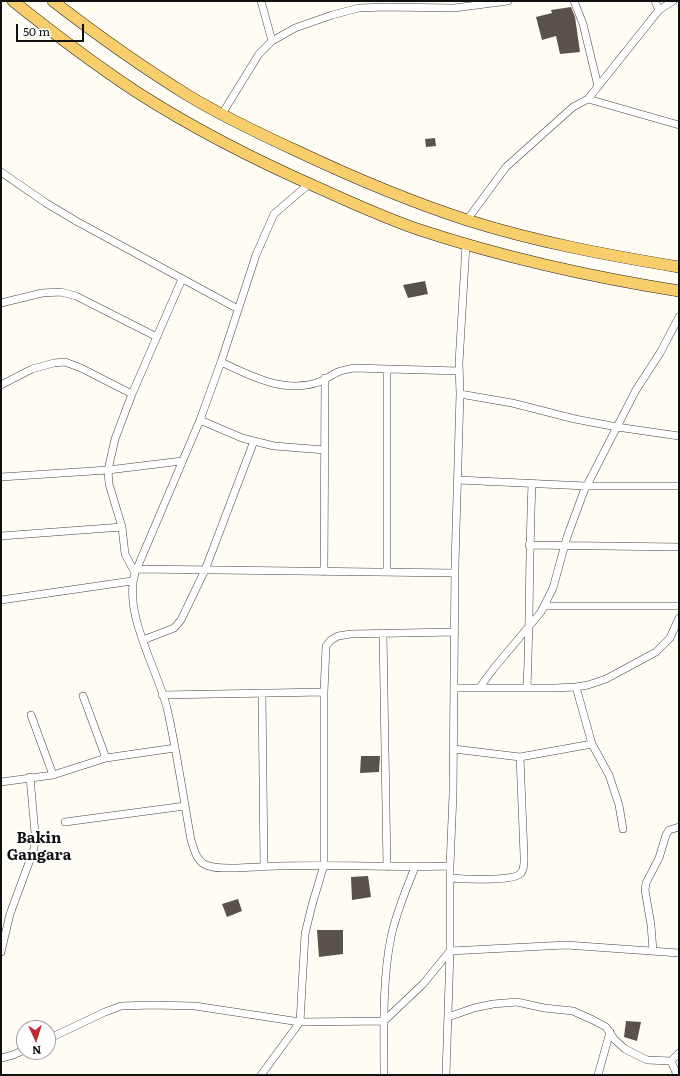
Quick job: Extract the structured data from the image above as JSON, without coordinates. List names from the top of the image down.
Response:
{
  "districts": ["Bakin Gangara"],
  "scale_bar": "50 m",
  "north": "bottom"
}
